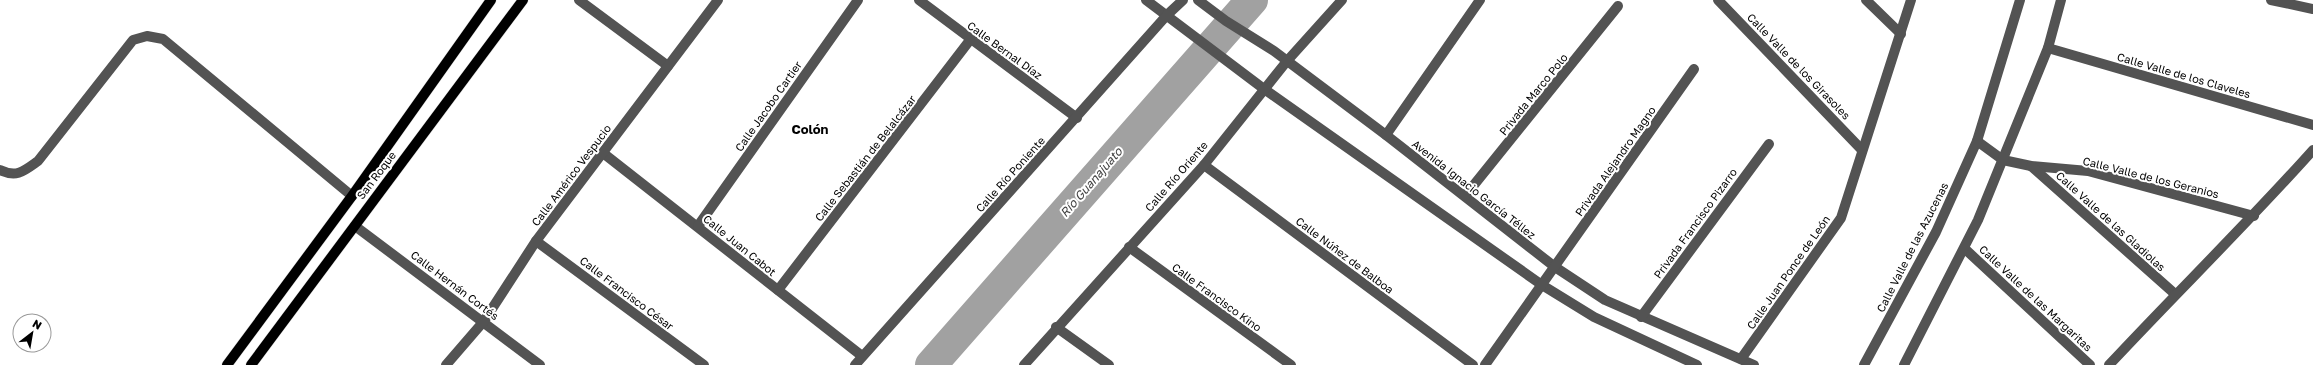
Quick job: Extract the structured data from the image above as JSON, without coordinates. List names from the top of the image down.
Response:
{
  "streets": {
    "main road": ["San Roque"],
    "street": [
      "Calle Bernal Díaz",
      "Calle Valle de los Girasoles",
      "Calle Valle de los Claveles",
      "Privada Marco Polo",
      "Calle Jacobo Cartier",
      "Calle Sebastián de Belalcázar",
      "Privada Alejandro Magno",
      "Calle Río Poniente",
      "Calle Américo Vespucio",
      "Calle Río Oriente",
      "Calle Valle de los Geranios",
      "Avenida Ignacio García Téllez",
      "Calle Valle de las Gladiolas",
      "Privada Francisco Pizarro",
      "Calle Juan Cabot",
      "Calle Valle de las Azucenas",
      "Calle Núñez de Balboa",
      "Calle Juan Ponce de León",
      "Calle Hernán Cortés",
      "Calle Francisco César",
      "Calle Francisco Kino",
      "Calle Valle de las Margaritas"
    ]
  },
  "crossings": [
    ["Calle Bernal Díaz", "Calle Sebastián de Belalcázar"],
    ["Calle Bernal Díaz", "Calle Río Poniente"],
    ["Calle Valle de los Girasoles", "Calle Juan Ponce de León"],
    ["Privada Marco Polo", "Avenida Ignacio García Téllez"],
    ["Calle Jacobo Cartier", "Calle Juan Cabot"],
    ["Calle Sebastián de Belalcázar", "Calle Juan Cabot"],
    ["Privada Alejandro Magno", "Avenida Ignacio García Téllez"],
    ["Calle Río Poniente", "Calle Juan Cabot"],
    ["San Roque", "Calle Hernán Cortés"],
    ["Calle Américo Vespucio", "Calle Juan Cabot"],
    ["Calle Américo Vespucio", "Calle Hernán Cortés"],
    ["Calle Américo Vespucio", "Calle Francisco César"],
    ["Calle Río Oriente", "Avenida Ignacio García Téllez"],
    ["Calle Río Oriente", "Calle Núñez de Balboa"],
    ["Calle Río Oriente", "Calle Francisco Kino"],
    ["Calle Valle de los Geranios", "Calle Valle de las Gladiolas"],
    ["Calle Valle de los Geranios", "Calle Valle de las Azucenas"],
    ["Avenida Ignacio García Téllez", "Privada Francisco Pizarro"],
    ["Avenida Ignacio García Téllez", "Calle Juan Ponce de León"]
  ],
  "districts": ["Colón"],
  "water": ["Río Guanajuato"],
  "north": "top right"
}
